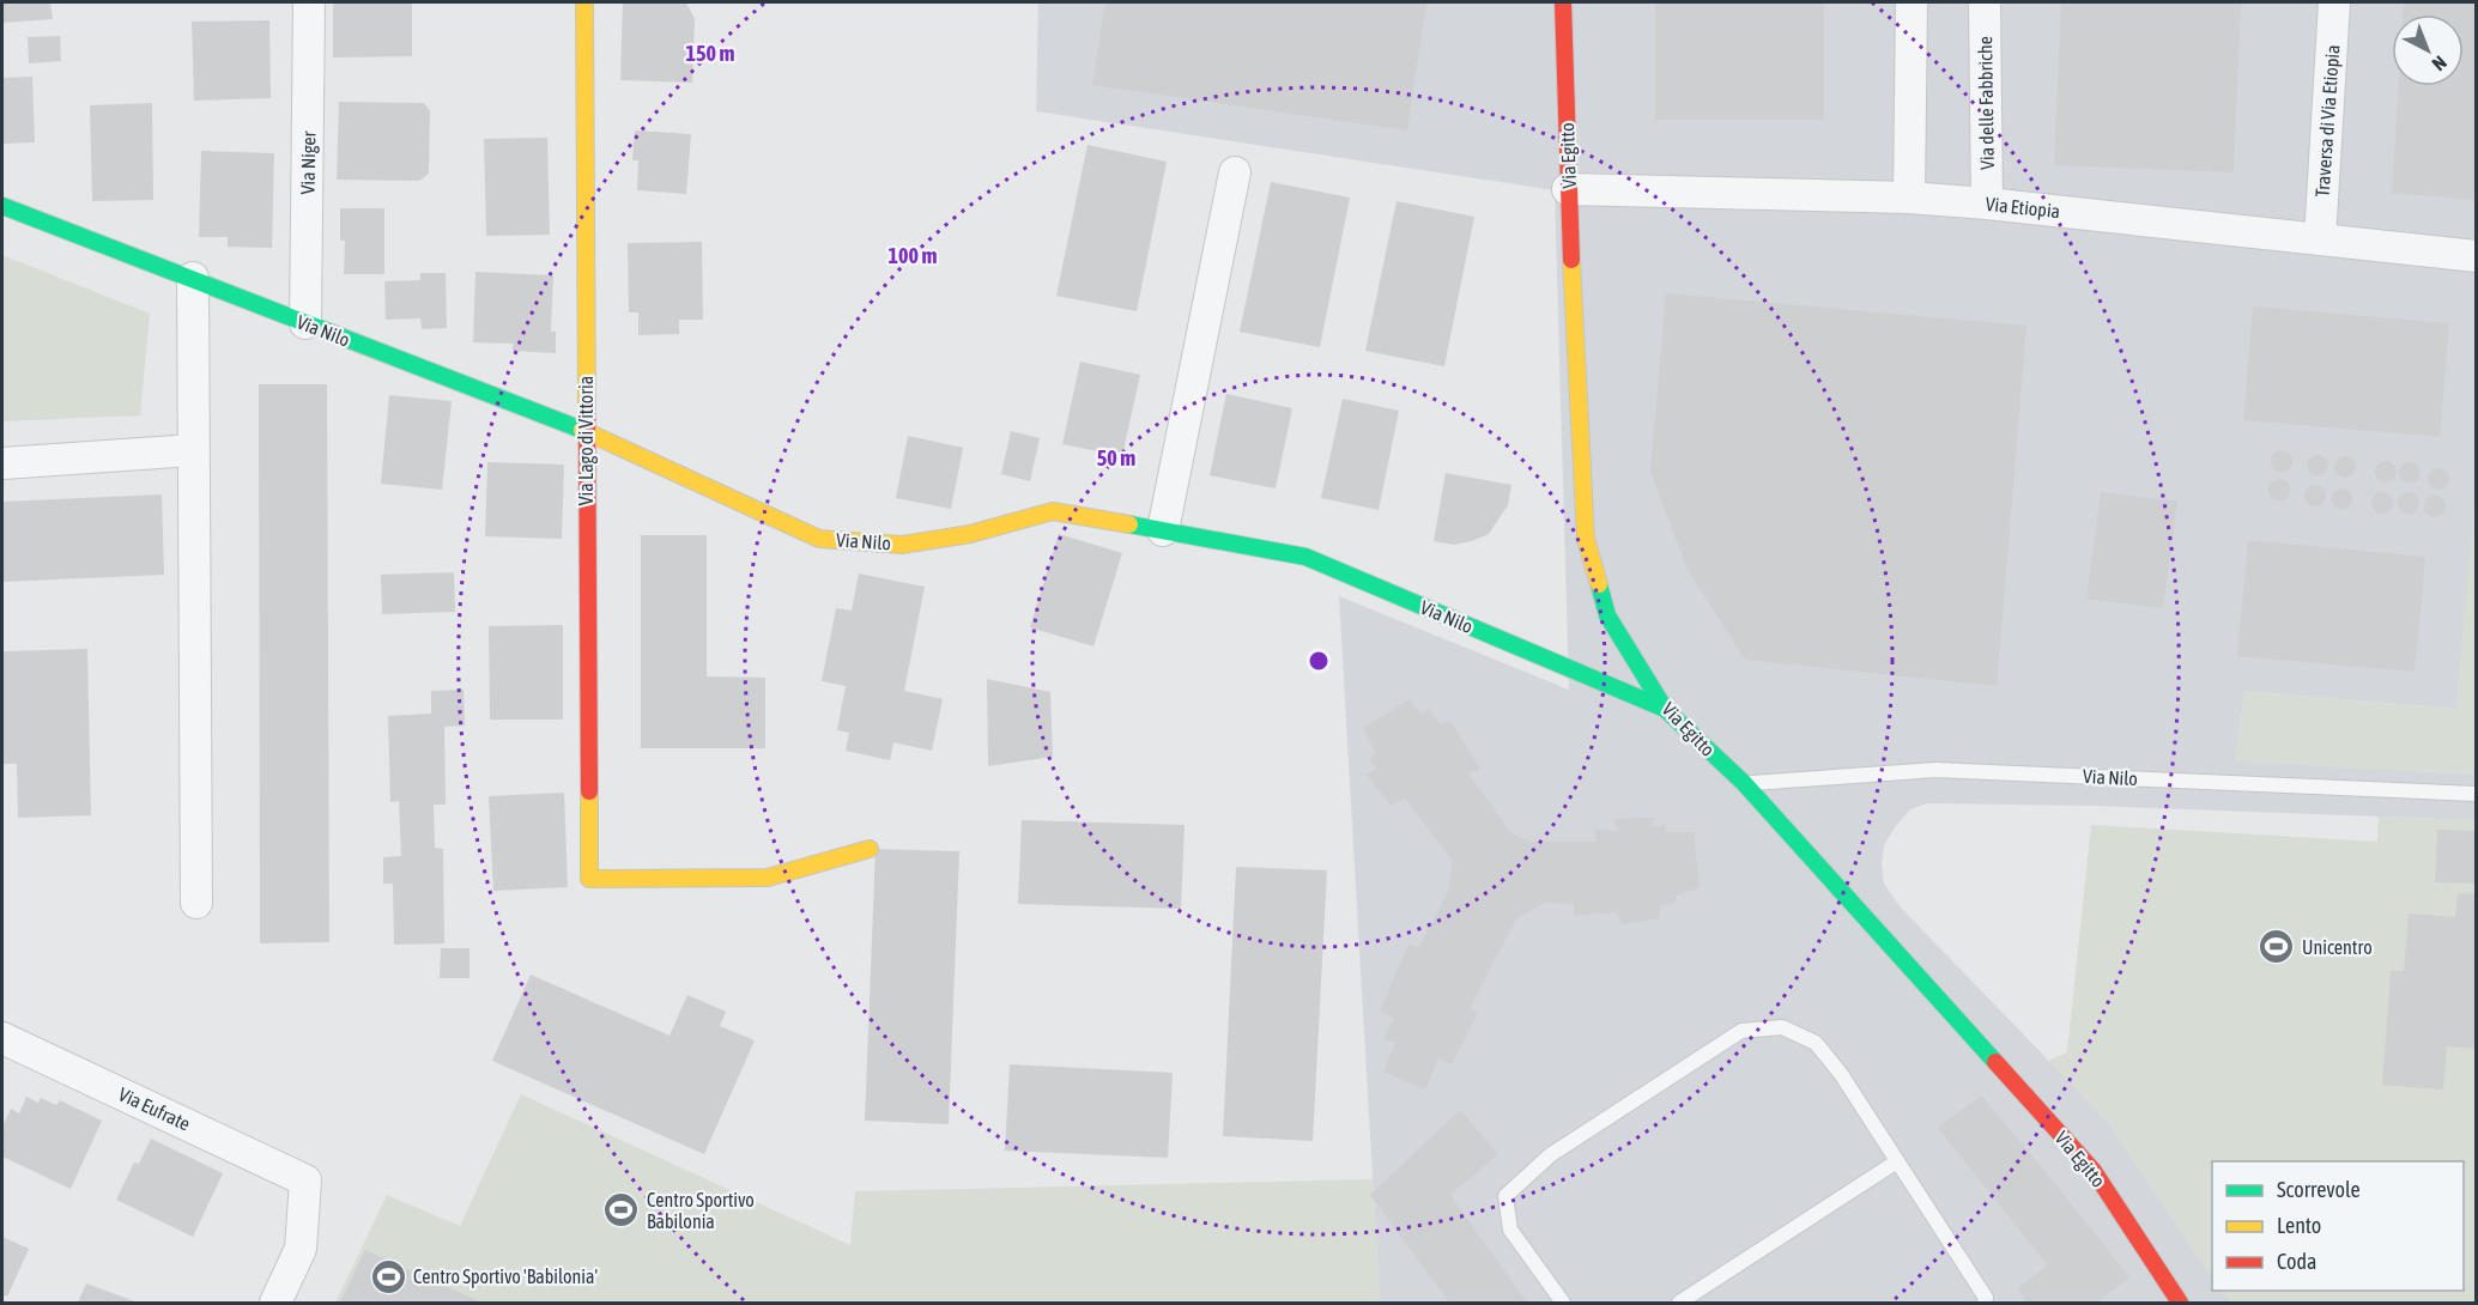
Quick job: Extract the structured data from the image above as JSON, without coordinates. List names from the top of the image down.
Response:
{
  "streets": {
    "street": [
      "Via delle Fabbriche",
      "Traversa di Via Etiopia",
      "Via Egitto",
      "Via Niger",
      "Via Etiopia",
      "Via Nilo",
      "Via Lago di Vittoria",
      "Via Eufrate"
    ]
  },
  "crossings": [
    ["Via delle Fabbriche", "Via Etiopia"],
    ["Traversa di Via Etiopia", "Via Etiopia"],
    ["Via Egitto", "Via Etiopia"],
    ["Via Egitto", "Via Nilo"],
    ["Via Niger", "Via Nilo"],
    ["Via Nilo", "Via Lago di Vittoria"]
  ],
  "places": {
    "sports": ["Unicentro", "Centro Sportivo Babilonia", "Centro Sportivo 'Babilonia'"]
  },
  "legend": ["Scorrevole", "Lento", "Coda"],
  "north": "bottom right",
  "rings": ["150 m", "100 m", "50 m"]
}
